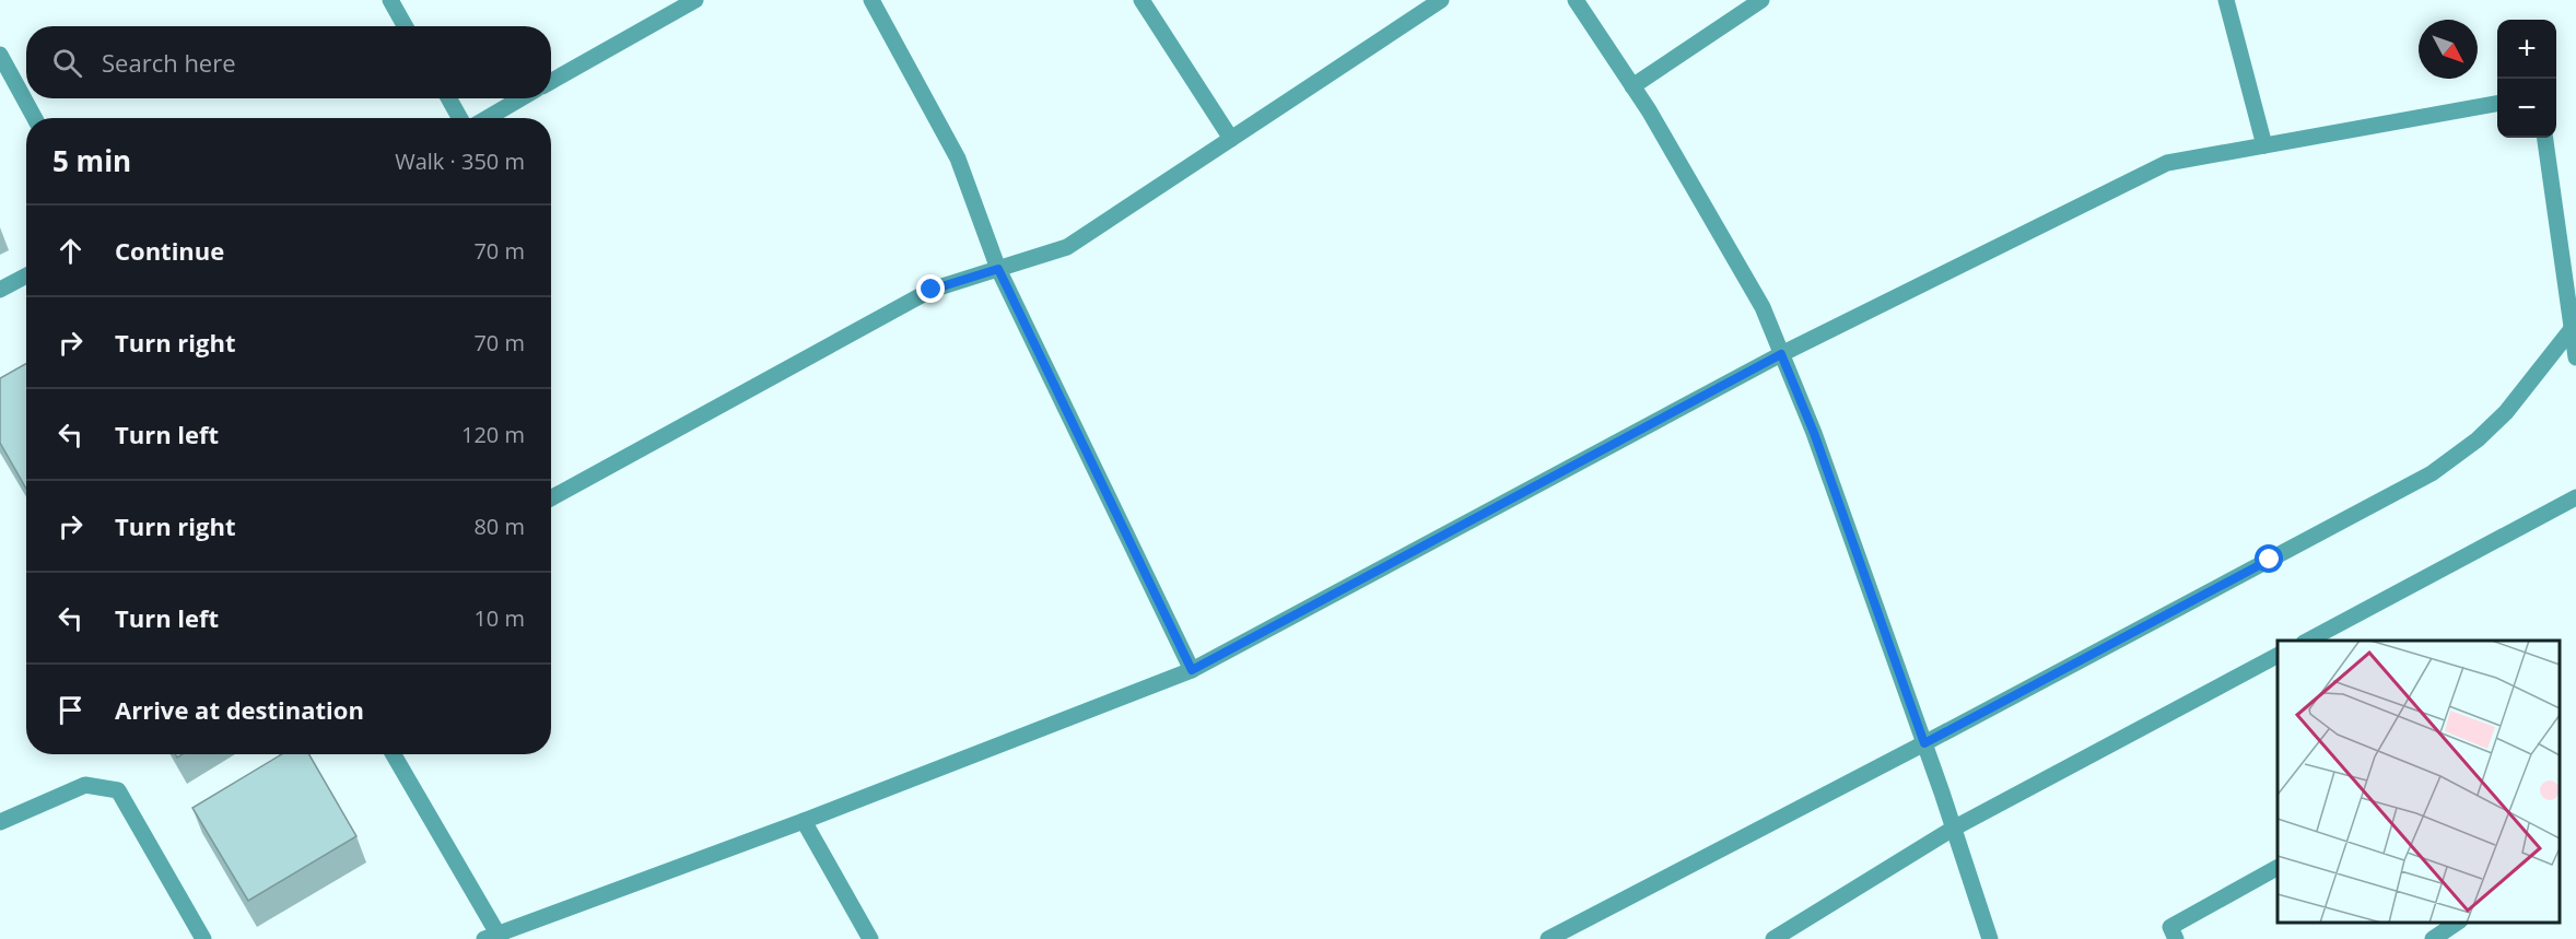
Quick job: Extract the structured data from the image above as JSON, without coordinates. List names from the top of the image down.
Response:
{
  "north": "bottom right",
  "page": {
    "map_buttons": ["+", "−"],
    "search": "Search here",
    "heading": ["5 min", "Walk · 350 m"],
    "list": [
      ["Continue", "70 m"],
      ["Turn right", "70 m"],
      ["Turn left", "120 m"],
      ["Turn right", "80 m"],
      ["Turn left", "10 m"],
      "Arrive at destination"
    ]
  }
}
